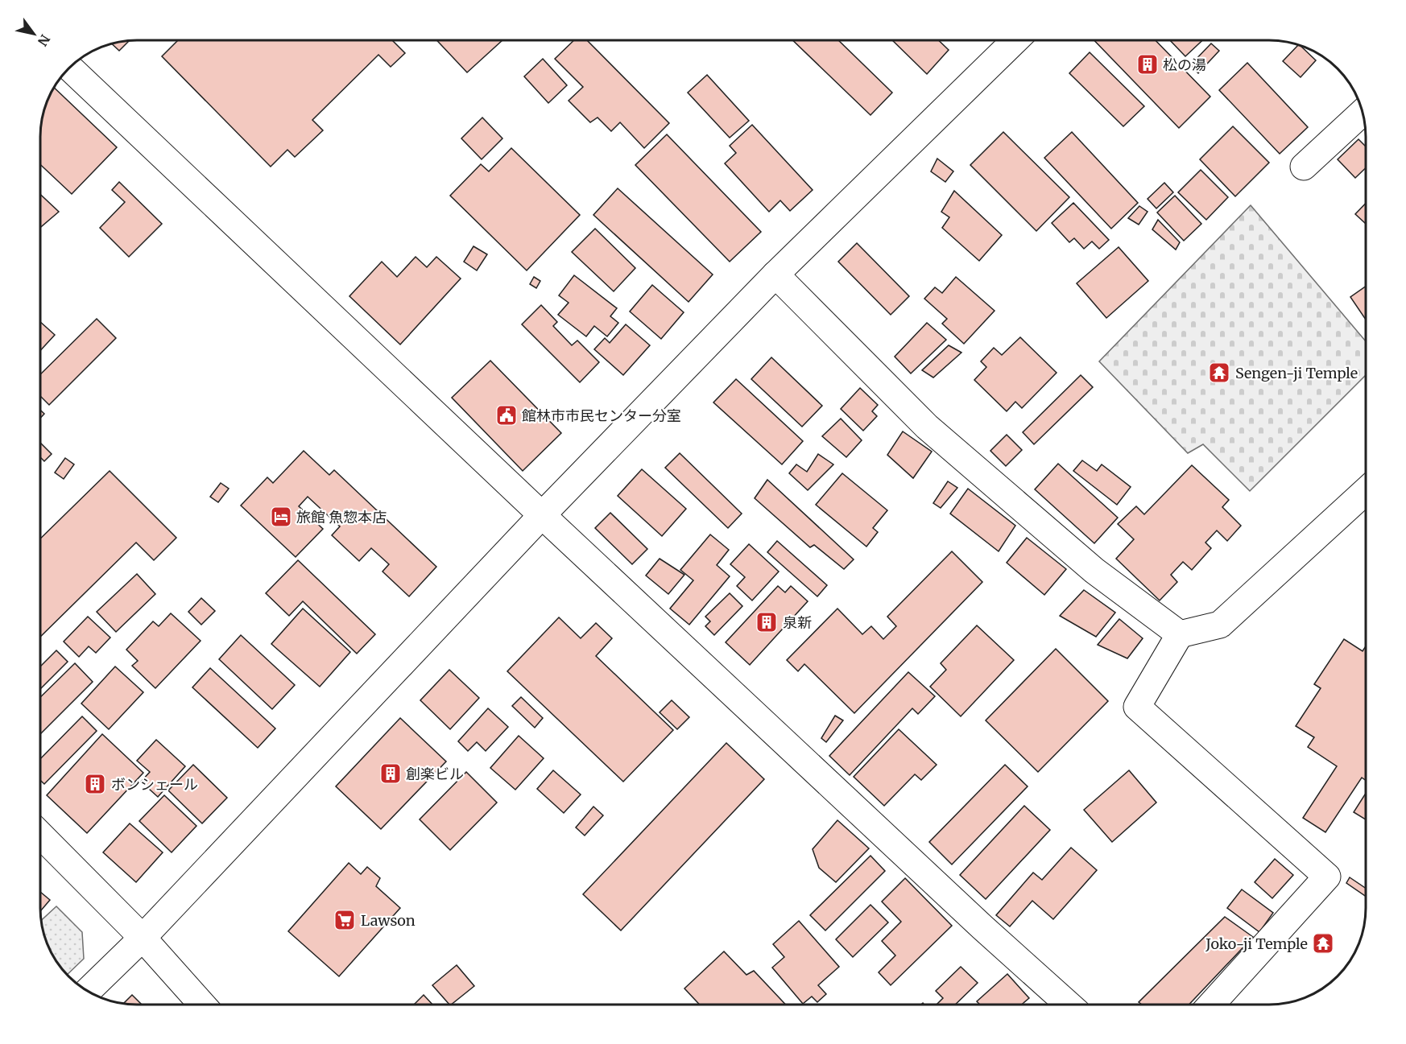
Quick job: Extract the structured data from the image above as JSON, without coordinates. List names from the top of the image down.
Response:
{
  "places": {
    "building": [
      "松の湯",
      "泉新",
      "創楽ビル",
      "ボンシェール"
    ],
    "temple": ["Sengen-ji Temple", "Joko-ji Temple"],
    "public building": ["館林市市民センター分室"],
    "hotel": ["旅館 魚惣本店"],
    "supermarket": ["Lawson"]
  },
  "north": "bottom right"
}
